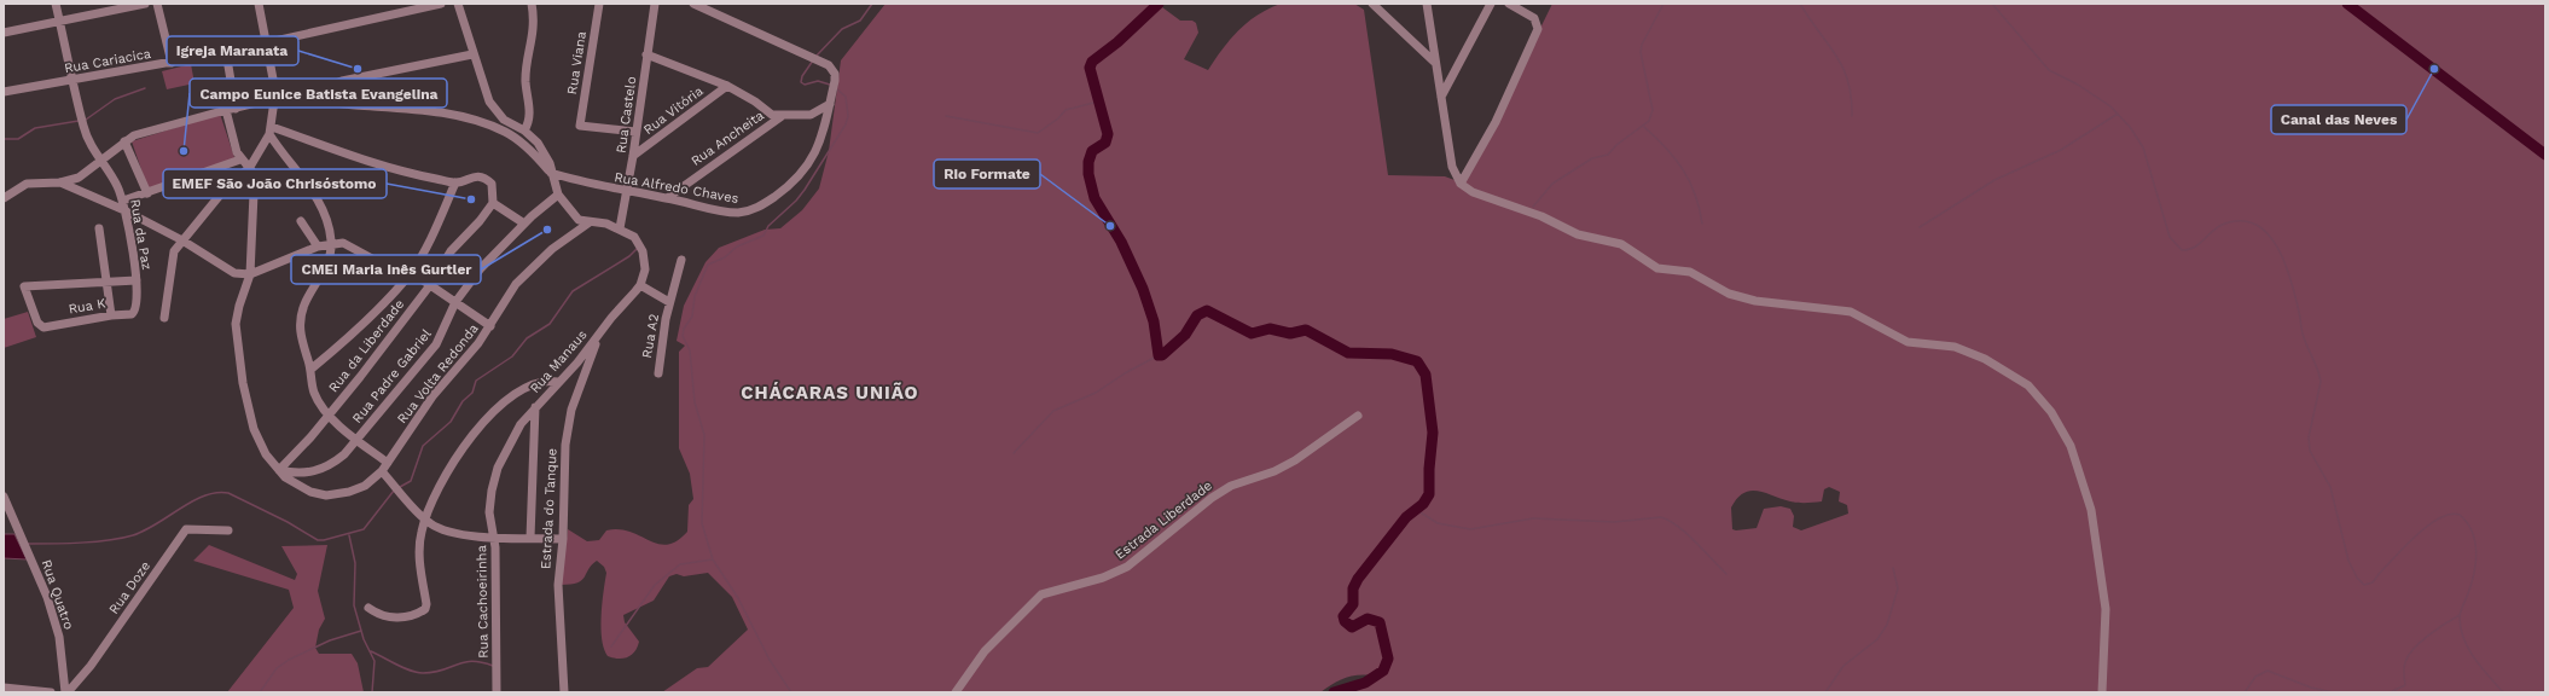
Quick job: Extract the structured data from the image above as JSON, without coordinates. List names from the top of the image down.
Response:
{
  "streets": {
    "street": [
      "Rua Cariacica",
      "Rua Viana",
      "Rua Vitória",
      "Rua Castelo",
      "Rua Ancheita",
      "Rua Alfredo Chaves",
      "Rua da Paz",
      "Rua K",
      "Rua A2",
      "Rua da Liberdade",
      "Rua Manaus",
      "Rua Volta Redonda",
      "Rua Padre Gabriel",
      "Estrada do Tanque",
      "Estrada Liberdade",
      "Rua Doze",
      "Rua Quatro",
      "Rua Cachoeirinha"
    ]
  },
  "crossings": [
    ["Rua Cariacica", "Rua da Paz"],
    ["Rua Viana", "Rua Castelo"],
    ["Rua Vitória", "Rua Castelo"],
    ["Rua Castelo", "Rua Alfredo Chaves"],
    ["Rua Ancheita", "Rua Alfredo Chaves"],
    ["Rua da Paz", "Rua K"],
    ["Rua A2", "Rua Manaus"],
    ["Rua da Liberdade", "Rua Volta Redonda"],
    ["Rua da Liberdade", "Rua Padre Gabriel"],
    ["Rua Manaus", "Estrada do Tanque"],
    ["Rua Manaus", "Rua Cachoeirinha"],
    ["Rua Volta Redonda", "Rua Padre Gabriel"],
    ["Rua Doze", "Rua Quatro"]
  ],
  "districts": ["CHÁCARAS UNIÃO"],
  "places": [
    "Igreja Maranata",
    "Canal das Neves",
    "Campo Eunice Batista Evangelina",
    "EMEF São João Chrisóstomo",
    "Rio Formate",
    "CMEI Maria Inês Gurtler"
  ]
}
